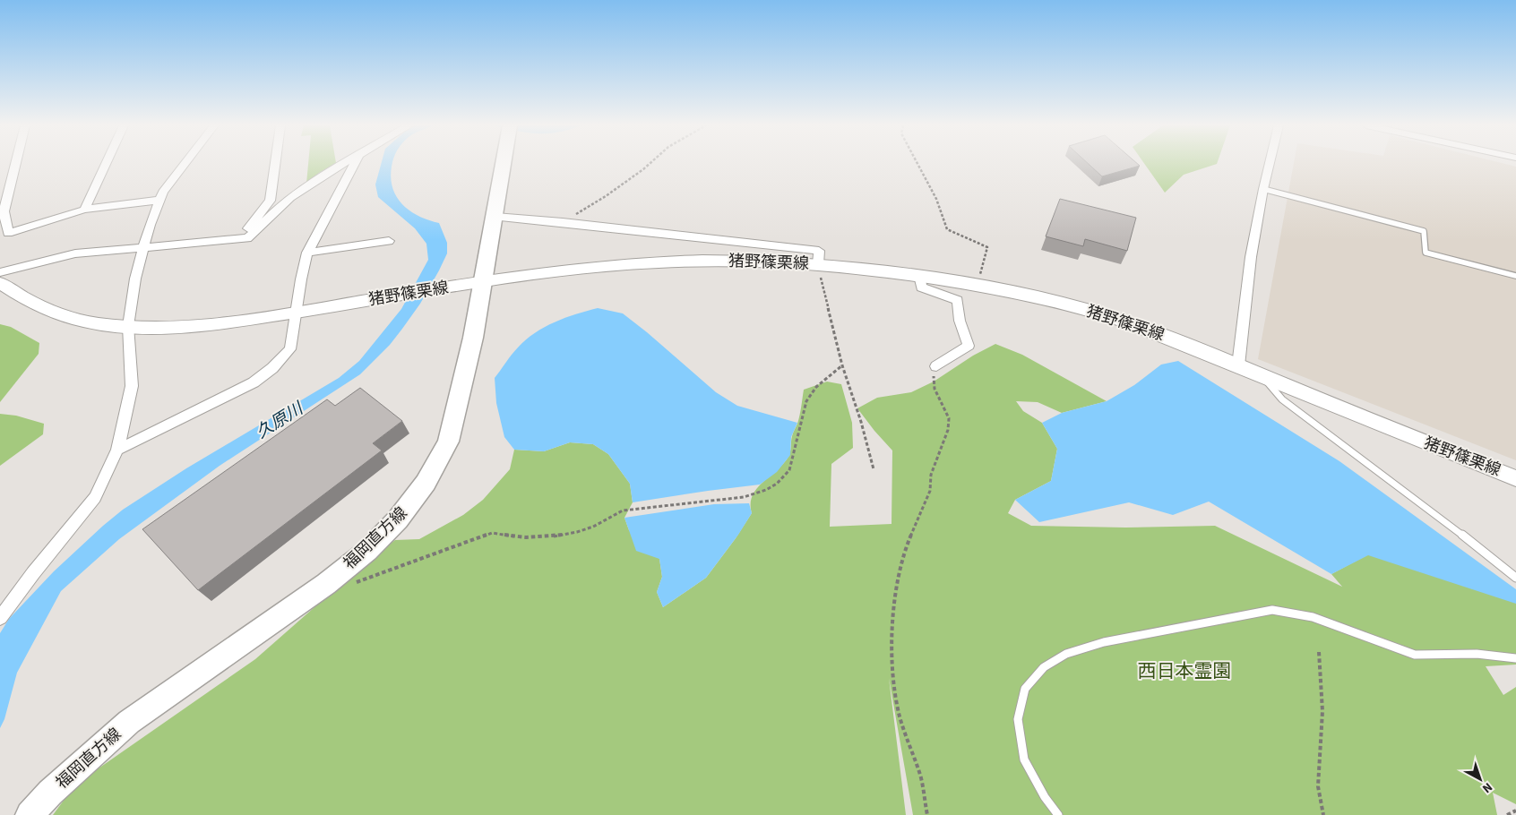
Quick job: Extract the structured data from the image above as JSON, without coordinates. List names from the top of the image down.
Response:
{
  "streets": {
    "main road": ["猪野篠栗線", "福岡直方線"]
  },
  "crossings": [
    ["猪野篠栗線", "福岡直方線"]
  ],
  "water": ["久原川"],
  "parks": ["西日本霊園"],
  "north": "bottom right"
}
